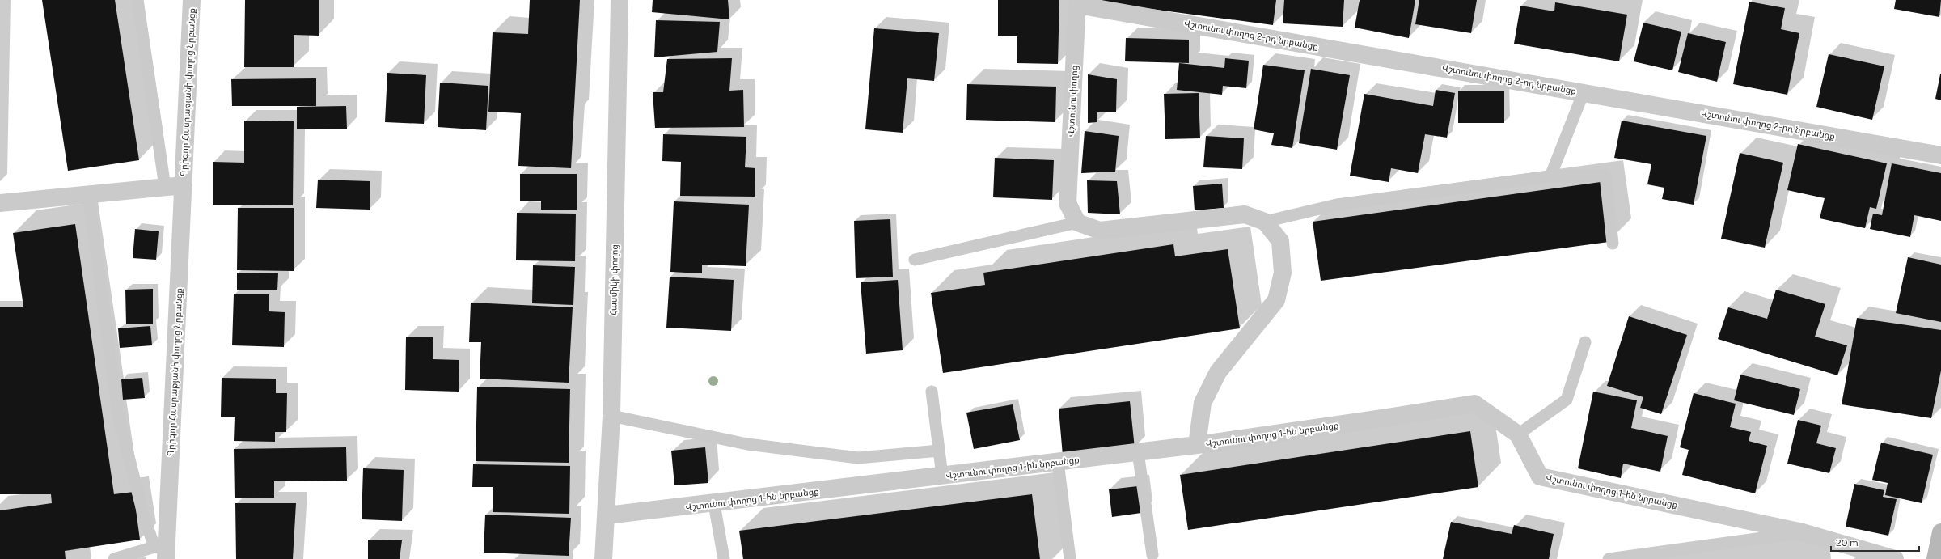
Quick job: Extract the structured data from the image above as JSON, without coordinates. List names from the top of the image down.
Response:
{
  "streets": {
    "street": [
      "Վշտունու փողոց 2-րդ նրբանցք",
      "Գրիգոր Հասրաթյանի փողոց նրբանցք",
      "Վշտունու փողոց",
      "Հասմիկի փողոց",
      "Վշտունու փողոց 1-ին նրբանցք"
    ]
  },
  "crossings": [
    ["Վշտունու փողոց 2-րդ նրբանցք", "Վշտունու փողոց"],
    ["Հասմիկի փողոց", "Վշտունու փողոց 1-ին նրբանցք"]
  ],
  "scale_bar": "20 m"
}
